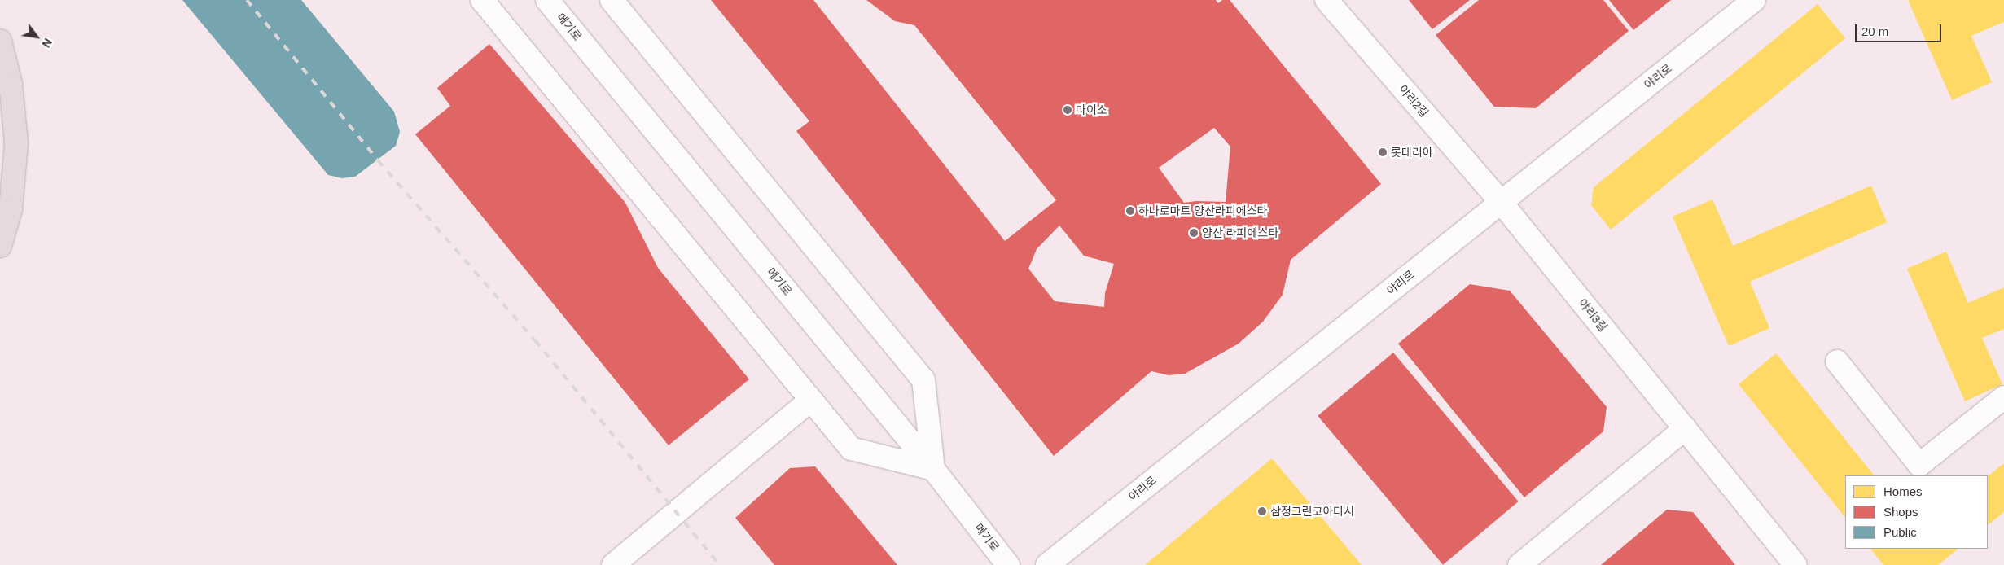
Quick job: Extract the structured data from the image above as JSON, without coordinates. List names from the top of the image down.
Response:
{
  "streets": {
    "street": [
      "메기로",
      "야리로",
      "야리2길",
      "야리3길"
    ]
  },
  "crossings": [
    ["야리로", "야리2길"],
    ["야리로", "야리3길"],
    ["야리2길", "야리3길"]
  ],
  "places": [
    "다이소",
    "롯데리아",
    "하나로마트 양산라피에스타",
    "양산 라피에스타",
    "삼정그린코아더시"
  ],
  "legend": ["Homes", "Shops", "Public"],
  "scale_bar": "20 m",
  "north": "bottom right"
}
